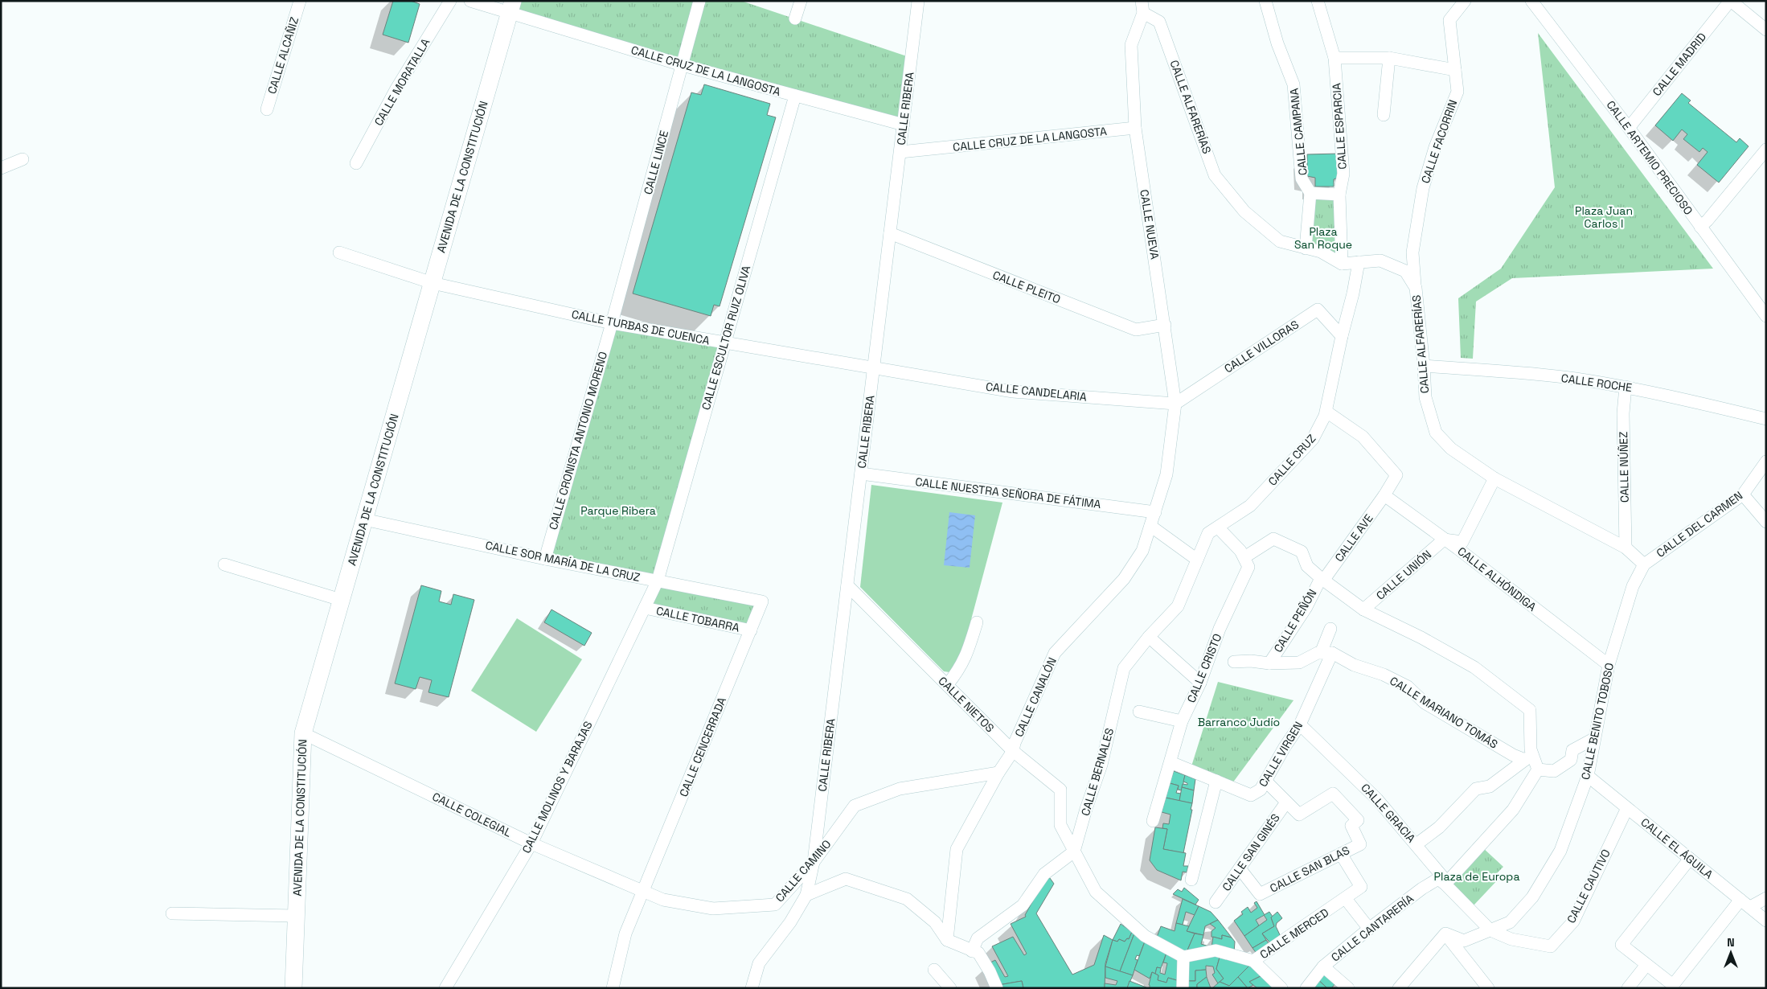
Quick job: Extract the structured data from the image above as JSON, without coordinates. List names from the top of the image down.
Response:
{
  "streets": {
    "street": [
      "CALLE ALCAÑIZ",
      "CALLE MADRID",
      "CALLE CRUZ DE LA LANGOSTA",
      "CALLE MORATALLA",
      "CALLE ALFARERÍAS",
      "CALLE RIBERA",
      "CALLE ESPARCIA",
      "CALLE CAMPANA",
      "CALLE FACORRIN",
      "CALLE ARTEMIO PRECIOSO",
      "CALLE LINCE",
      "AVENIDA DE LA CONSTITUCIÓN",
      "CALLE NUEVA",
      "CALLE PLEITO",
      "CALLE TURBAS DE CUENCA",
      "CALLE ESCULTOR RUIZ OLIVA",
      "CALLE VILLORAS",
      "CALLE ROCHE",
      "CALLE CANDELARIA",
      "CALLE CRONISTA ANTONIO MORENO",
      "CALLE CRUZ",
      "CALLE NÚÑEZ",
      "CALLE NUESTRA SEÑORA DE FÁTIMA",
      "CALLE DEL CARMEN",
      "CALLE AVE",
      "CALLE SOR MARÍA DE LA CRUZ",
      "CALLE UNIÓN",
      "CALLE ALHÓNDIGA",
      "CALLE TOBARRA",
      "CALLE PEÑÓN",
      "CALLE CRISTO",
      "CALLE CANALÓN",
      "CALLE NIETOS",
      "CALLE MARIANO TOMÁS",
      "CALLE BENITO TOBOSO",
      "CALLE CENCERRADA",
      "CALLE VIRGEN",
      "CALLE BERNALES",
      "CALLE MOLINOS Y BARAJAS",
      "CALLE GRACIA",
      "CALLE COLEGIAL",
      "CALLE EL ÁGUILA",
      "CALLE SAN GINÉS",
      "CALLE SAN BLAS",
      "CALLE CAMINO",
      "CALLE CAUTIVO",
      "CALLE CANTARERÍA",
      "CALLE MERCED"
    ]
  },
  "crossings": [
    ["CALLE MADRID", "CALLE ARTEMIO PRECIOSO"],
    ["CALLE CRUZ DE LA LANGOSTA", "CALLE RIBERA"],
    ["CALLE CRUZ DE LA LANGOSTA", "CALLE LINCE"],
    ["CALLE CRUZ DE LA LANGOSTA", "AVENIDA DE LA CONSTITUCIÓN"],
    ["CALLE CRUZ DE LA LANGOSTA", "CALLE NUEVA"],
    ["CALLE CRUZ DE LA LANGOSTA", "CALLE ESCULTOR RUIZ OLIVA"],
    ["CALLE ALFARERÍAS", "CALLE ESPARCIA"],
    ["CALLE ALFARERÍAS", "CALLE FACORRIN"],
    ["CALLE ALFARERÍAS", "CALLE NUEVA"],
    ["CALLE ALFARERÍAS", "CALLE ROCHE"],
    ["CALLE ALFARERÍAS", "CALLE CRUZ"],
    ["CALLE ALFARERÍAS", "CALLE NÚÑEZ"],
    ["CALLE ALFARERÍAS", "CALLE DEL CARMEN"],
    ["CALLE ALFARERÍAS", "CALLE BENITO TOBOSO"],
    ["CALLE RIBERA", "CALLE PLEITO"],
    ["CALLE RIBERA", "CALLE TURBAS DE CUENCA"],
    ["CALLE RIBERA", "CALLE CANDELARIA"],
    ["CALLE RIBERA", "CALLE NUESTRA SEÑORA DE FÁTIMA"],
    ["CALLE RIBERA", "CALLE NIETOS"],
    ["CALLE RIBERA", "CALLE CAMINO"],
    ["CALLE LINCE", "CALLE TURBAS DE CUENCA"],
    ["CALLE LINCE", "CALLE CRONISTA ANTONIO MORENO"],
    ["AVENIDA DE LA CONSTITUCIÓN", "CALLE TURBAS DE CUENCA"],
    ["AVENIDA DE LA CONSTITUCIÓN", "CALLE SOR MARÍA DE LA CRUZ"],
    ["AVENIDA DE LA CONSTITUCIÓN", "CALLE COLEGIAL"],
    ["CALLE NUEVA", "CALLE PLEITO"],
    ["CALLE NUEVA", "CALLE VILLORAS"],
    ["CALLE NUEVA", "CALLE CANDELARIA"],
    ["CALLE NUEVA", "CALLE CANALÓN"],
    ["CALLE TURBAS DE CUENCA", "CALLE ESCULTOR RUIZ OLIVA"],
    ["CALLE TURBAS DE CUENCA", "CALLE CANDELARIA"],
    ["CALLE TURBAS DE CUENCA", "CALLE CRONISTA ANTONIO MORENO"],
    ["CALLE ESCULTOR RUIZ OLIVA", "CALLE SOR MARÍA DE LA CRUZ"],
    ["CALLE ESCULTOR RUIZ OLIVA", "CALLE MOLINOS Y BARAJAS"],
    ["CALLE VILLORAS", "CALLE CANDELARIA"],
    ["CALLE VILLORAS", "CALLE CRUZ"],
    ["CALLE VILLORAS", "CALLE CANALÓN"],
    ["CALLE ROCHE", "CALLE NÚÑEZ"],
    ["CALLE CANDELARIA", "CALLE CANALÓN"],
    ["CALLE CRONISTA ANTONIO MORENO", "CALLE SOR MARÍA DE LA CRUZ"],
    ["CALLE CRUZ", "CALLE AVE"],
    ["CALLE CRUZ", "CALLE BERNALES"],
    ["CALLE NUESTRA SEÑORA DE FÁTIMA", "CALLE CANALÓN"],
    ["CALLE DEL CARMEN", "CALLE BENITO TOBOSO"],
    ["CALLE AVE", "CALLE ALHÓNDIGA"],
    ["CALLE AVE", "CALLE PEÑÓN"],
    ["CALLE SOR MARÍA DE LA CRUZ", "CALLE CENCERRADA"],
    ["CALLE SOR MARÍA DE LA CRUZ", "CALLE MOLINOS Y BARAJAS"],
    ["CALLE UNIÓN", "CALLE ALHÓNDIGA"],
    ["CALLE ALHÓNDIGA", "CALLE BENITO TOBOSO"],
    ["CALLE TOBARRA", "CALLE CENCERRADA"],
    ["CALLE TOBARRA", "CALLE MOLINOS Y BARAJAS"],
    ["CALLE CRISTO", "CALLE VIRGEN"],
    ["CALLE CANALÓN", "CALLE NIETOS"],
    ["CALLE CANALÓN", "CALLE CAMINO"],
    ["CALLE NIETOS", "CALLE BERNALES"],
    ["CALLE MARIANO TOMÁS", "CALLE VIRGEN"],
    ["CALLE BENITO TOBOSO", "CALLE GRACIA"],
    ["CALLE BENITO TOBOSO", "CALLE EL ÁGUILA"],
    ["CALLE BENITO TOBOSO", "CALLE CAUTIVO"],
    ["CALLE CENCERRADA", "CALLE COLEGIAL"],
    ["CALLE CENCERRADA", "CALLE CAMINO"],
    ["CALLE VIRGEN", "CALLE GRACIA"],
    ["CALLE VIRGEN", "CALLE SAN BLAS"],
    ["CALLE MOLINOS Y BARAJAS", "CALLE COLEGIAL"],
    ["CALLE GRACIA", "CALLE CAUTIVO"],
    ["CALLE GRACIA", "CALLE CANTARERÍA"],
    ["CALLE COLEGIAL", "CALLE CAMINO"],
    ["CALLE EL ÁGUILA", "CALLE CAUTIVO"],
    ["CALLE SAN GINÉS", "CALLE SAN BLAS"],
    ["CALLE SAN BLAS", "CALLE MERCED"]
  ],
  "parks": [
    "Plaza Juan Carlos I",
    "Plaza San Roque",
    "Parque Ribera",
    "Barranco Judío",
    "Plaza de Europa"
  ],
  "north": "top"
}
